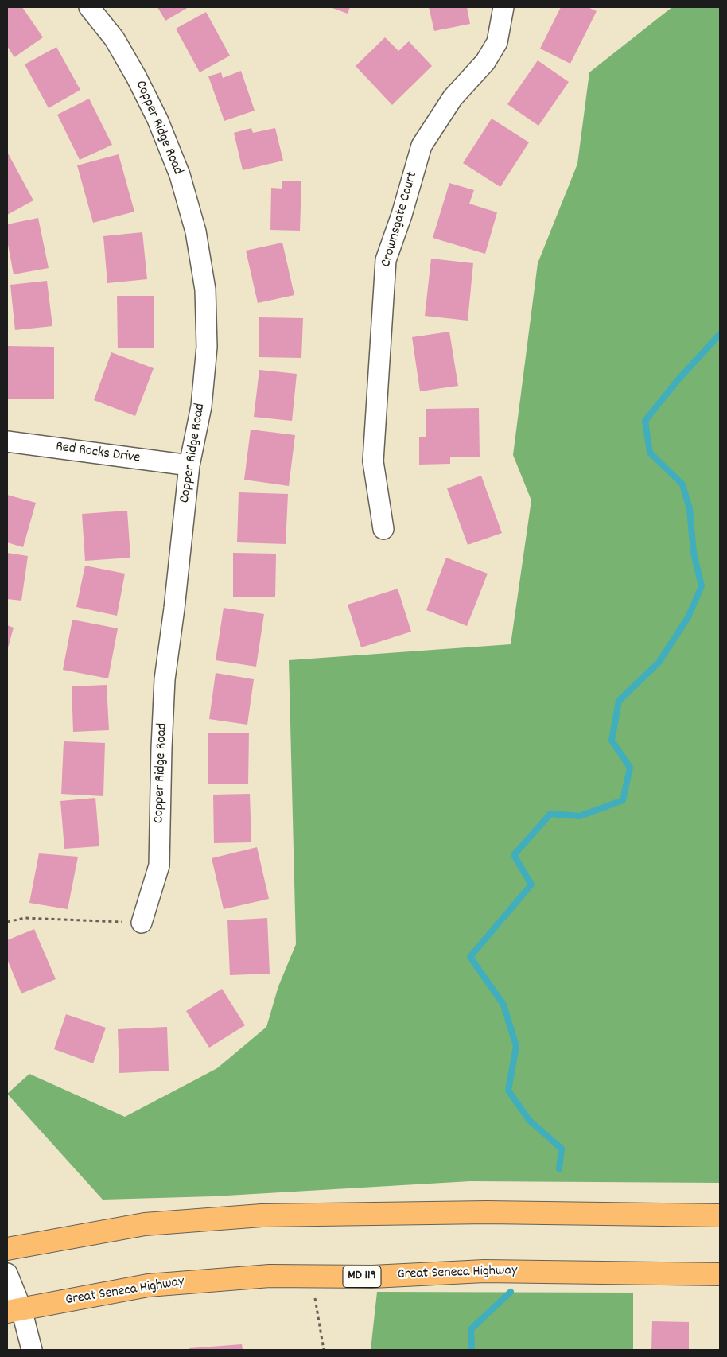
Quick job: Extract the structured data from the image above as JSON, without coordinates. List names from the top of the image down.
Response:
{
  "streets": {
    "main road": ["Great Seneca Highway", "MD 119"],
    "street": ["Copper Ridge Road", "Crownsgate Court", "Red Rocks Drive"]
  },
  "crossings": [
    ["Copper Ridge Road", "Red Rocks Drive"]
  ]
}
